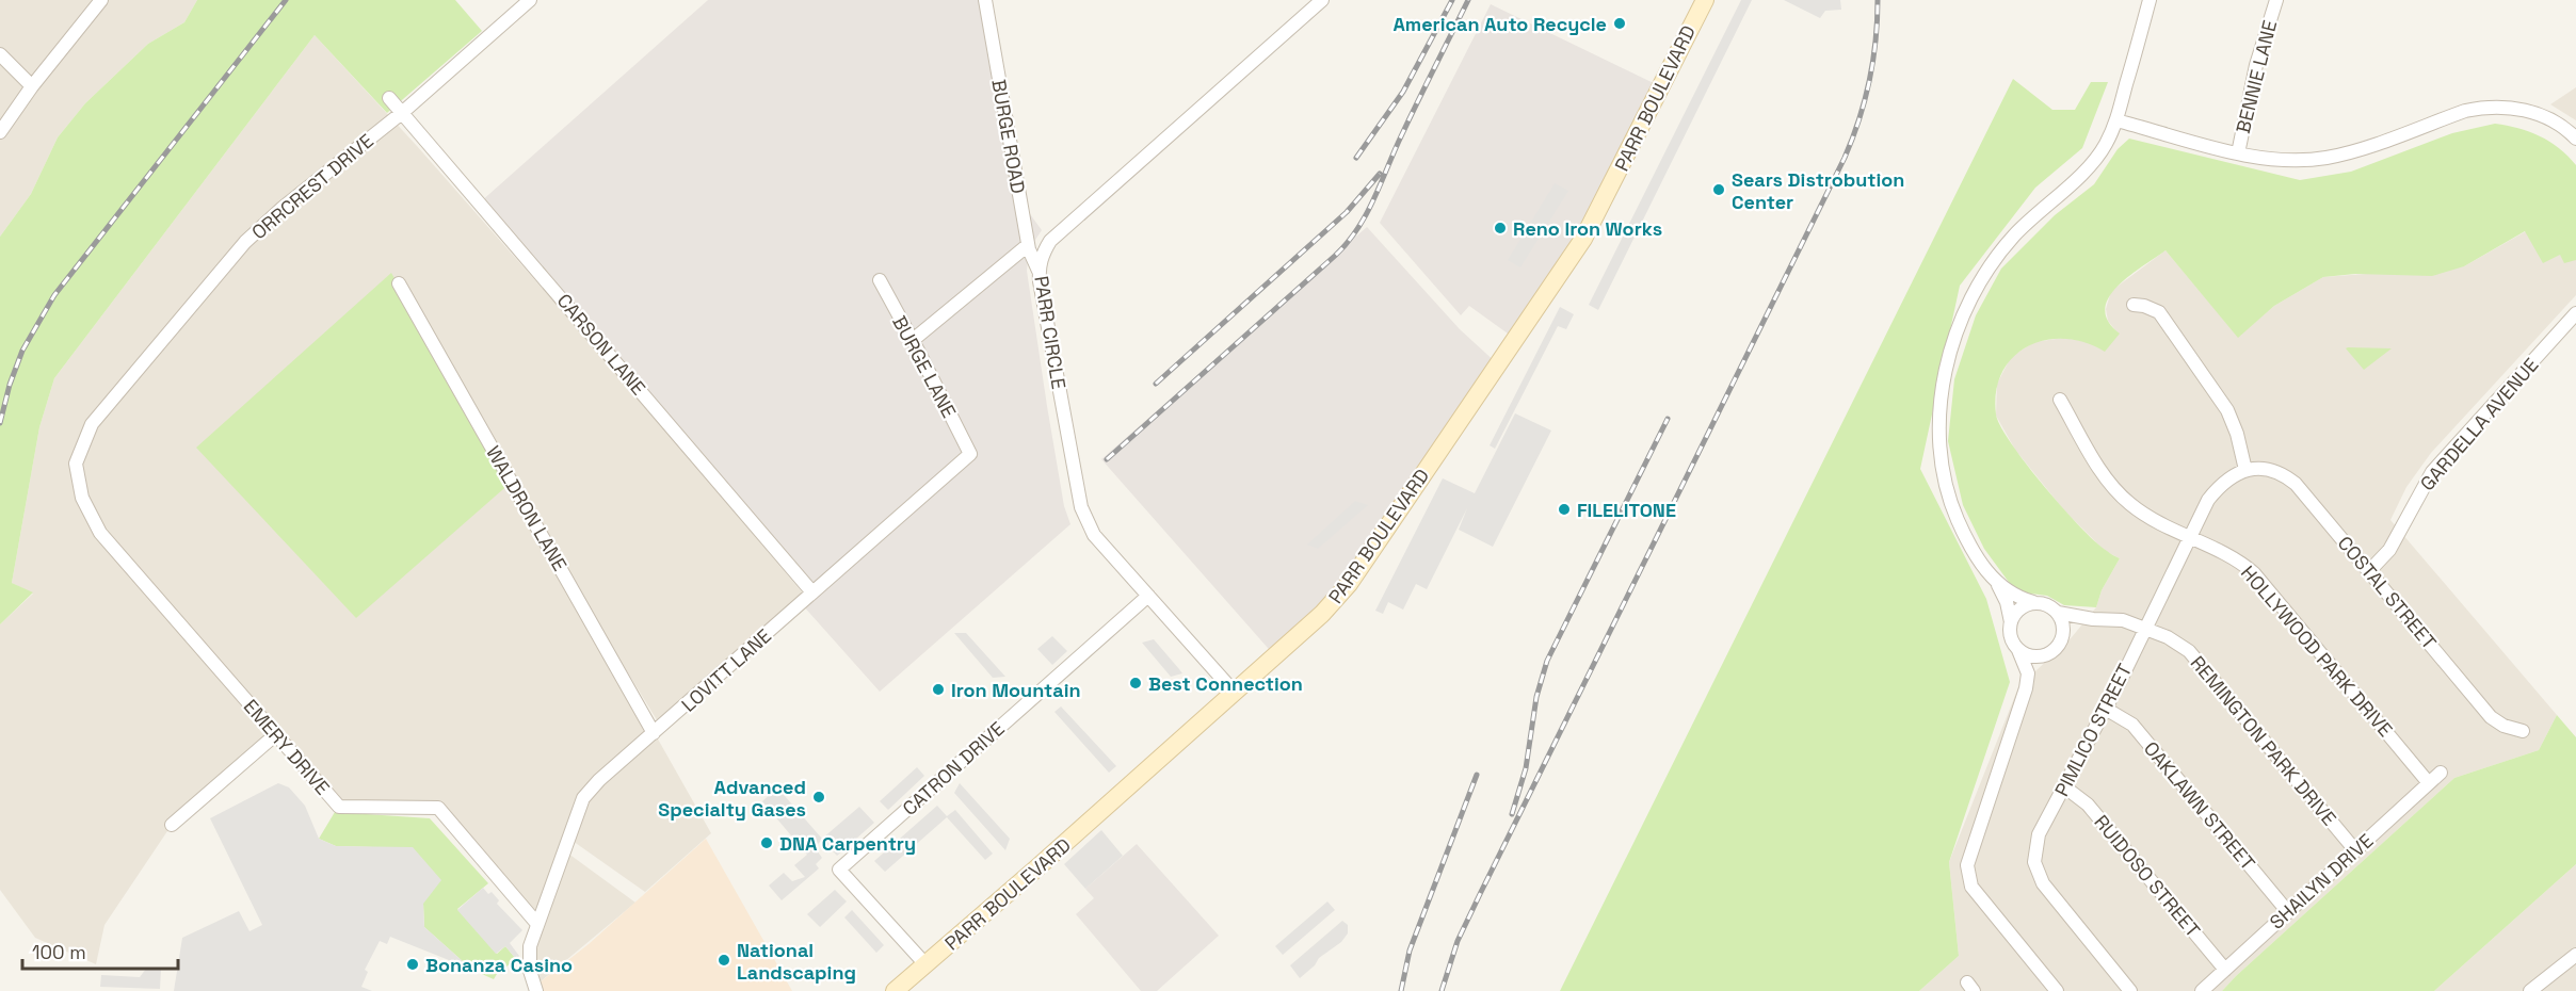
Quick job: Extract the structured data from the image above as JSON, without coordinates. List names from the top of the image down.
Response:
{
  "streets": {
    "main road": ["PARR BOULEVARD"],
    "street": [
      "BENNIE LANE",
      "BURGE ROAD",
      "ORRCREST DRIVE",
      "PARR CIRCLE",
      "CARSON LANE",
      "BURGE LANE",
      "GARDELLA AVENUE",
      "WALDRON LANE",
      "COSTAL STREET",
      "HOLLYWOOD PARK DRIVE",
      "LOVITT LANE",
      "PIMLICO STREET",
      "REMINGTON PARK DRIVE",
      "EMERY DRIVE",
      "CATRON DRIVE",
      "OAKLAWN STREET",
      "RUIDOSO STREET",
      "SHAILYN DRIVE"
    ]
  },
  "crossings": [
    ["PARR BOULEVARD", "PARR CIRCLE"],
    ["PARR BOULEVARD", "CATRON DRIVE"],
    ["BURGE ROAD", "PARR CIRCLE"],
    ["ORRCREST DRIVE", "CARSON LANE"],
    ["ORRCREST DRIVE", "EMERY DRIVE"],
    ["PARR CIRCLE", "CATRON DRIVE"],
    ["CARSON LANE", "LOVITT LANE"],
    ["BURGE LANE", "LOVITT LANE"],
    ["GARDELLA AVENUE", "COSTAL STREET"],
    ["WALDRON LANE", "LOVITT LANE"],
    ["COSTAL STREET", "PIMLICO STREET"],
    ["HOLLYWOOD PARK DRIVE", "PIMLICO STREET"],
    ["HOLLYWOOD PARK DRIVE", "SHAILYN DRIVE"],
    ["LOVITT LANE", "EMERY DRIVE"],
    ["PIMLICO STREET", "REMINGTON PARK DRIVE"],
    ["PIMLICO STREET", "OAKLAWN STREET"],
    ["PIMLICO STREET", "RUIDOSO STREET"],
    ["REMINGTON PARK DRIVE", "SHAILYN DRIVE"],
    ["OAKLAWN STREET", "SHAILYN DRIVE"],
    ["RUIDOSO STREET", "SHAILYN DRIVE"]
  ],
  "places": [
    "American Auto Recycle",
    "Sears Distrobution Center",
    "Reno Iron Works",
    "FILELITONE",
    "Best Connection",
    "Iron Mountain",
    "Advanced Specialty Gases",
    "DNA Carpentry",
    "National Landscaping",
    "Bonanza Casino"
  ],
  "scale_bar": "100 m"
}
